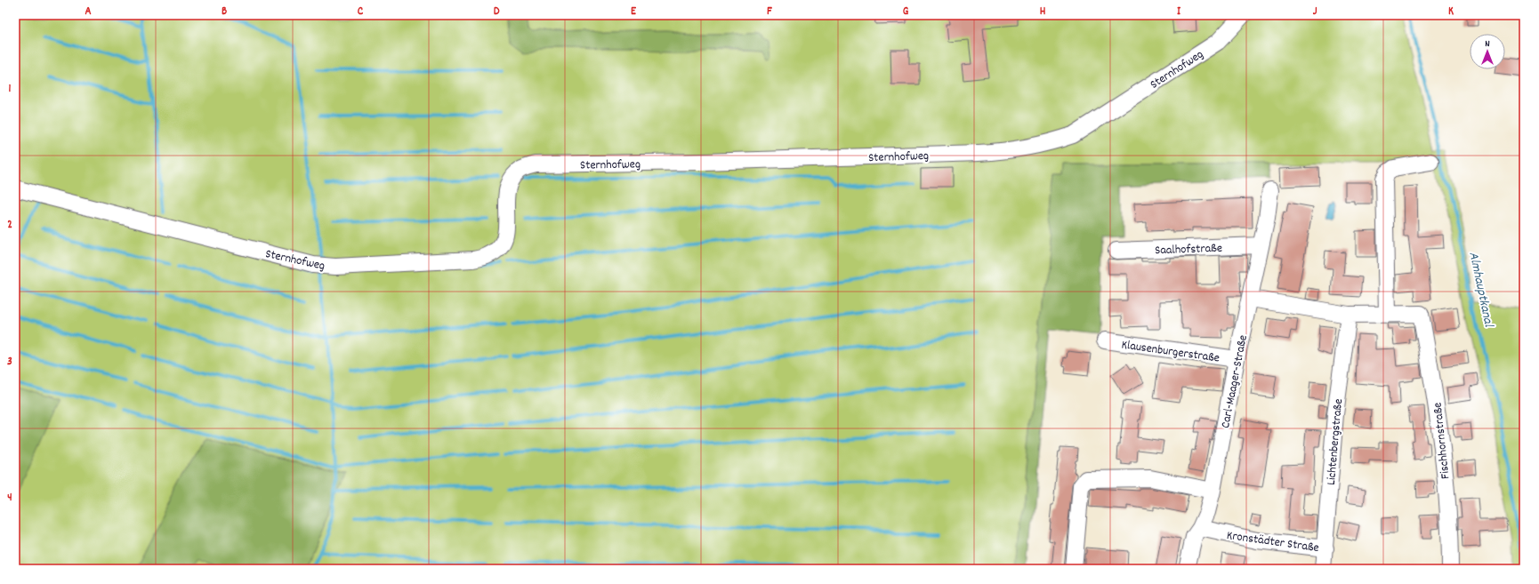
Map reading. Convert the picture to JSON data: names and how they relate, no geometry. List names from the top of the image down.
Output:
{
  "streets": {
    "street": [
      "Sternhofweg",
      "Saalhofstraße",
      "Klausenburgerstraße",
      "Carl-Maager-Straße",
      "Fischhornstraße",
      "Lichtenbergstraße",
      "Kronstädter Straße"
    ]
  },
  "crossings": [
    ["Saalhofstraße", "Carl-Maager-Straße"],
    ["Klausenburgerstraße", "Carl-Maager-Straße"],
    ["Carl-Maager-Straße", "Kronstädter Straße"],
    ["Lichtenbergstraße", "Kronstädter Straße"]
  ],
  "water": ["Almhauptkanal"],
  "north": "top",
  "grid": {
    "columns": [
      "A",
      "B",
      "C",
      "D",
      "E",
      "F",
      "G",
      "H",
      "I",
      "J",
      "K"
    ],
    "rows": [
      "1",
      "2",
      "3",
      "4"
    ]
  }
}
